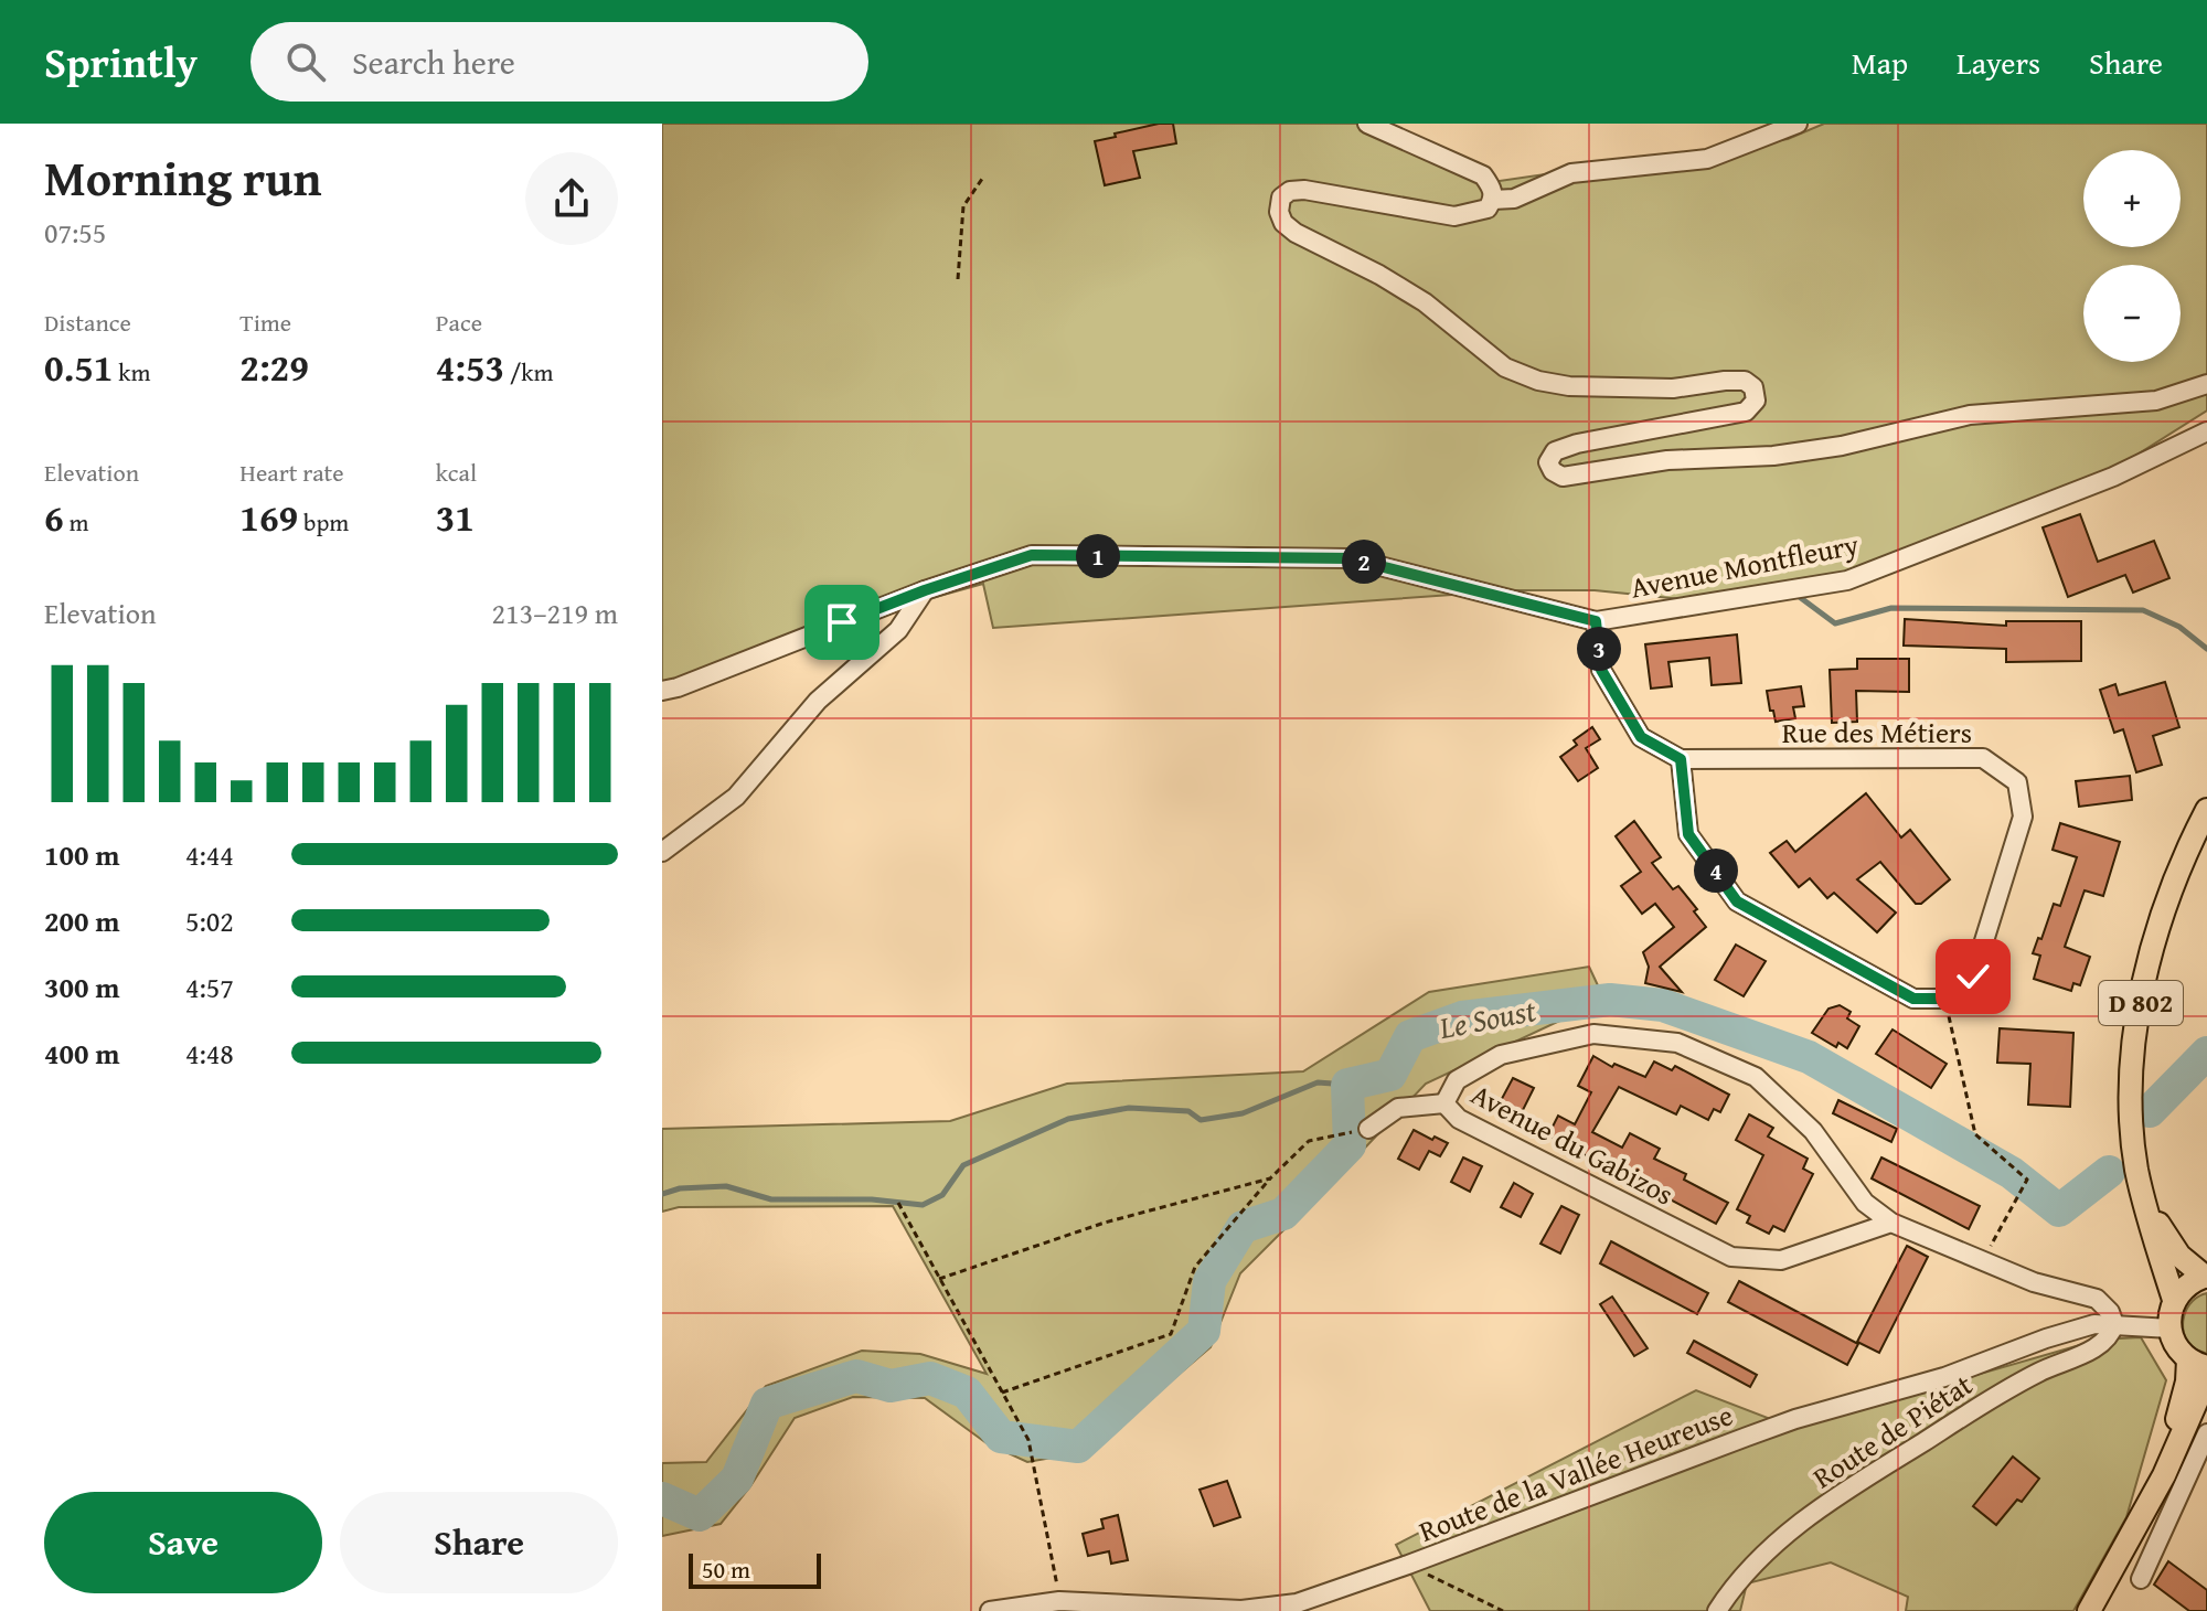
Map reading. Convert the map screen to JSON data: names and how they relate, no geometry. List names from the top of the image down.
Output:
{
  "streets": {
    "main road": ["D 802"],
    "street": [
      "Avenue Montfleury",
      "Rue des Métiers",
      "Avenue du Gabizos",
      "Route de Piétat",
      "Route de la Vallée Heureuse"
    ]
  },
  "crossings": [
    ["Avenue Montfleury", "Rue des Métiers"],
    ["Avenue du Gabizos", "Route de Piétat"],
    ["Avenue du Gabizos", "Route de la Vallée Heureuse"],
    ["Route de Piétat", "Route de la Vallée Heureuse"]
  ],
  "water": ["Le Soust"],
  "scale_bar": "50 m",
  "page": {
    "header": "Sprintly",
    "search": "Search here",
    "nav": ["Map", "Layers", "Share"],
    "heading": ["Morning run", "07:55"],
    "map_buttons": ["+", "−"],
    "stats": [
      ["Distance", "0.51 km"],
      ["Time", "2:29"],
      ["Pace", "4:53 /km"],
      ["Elevation", "6 m"],
      ["Heart rate", "169 bpm"],
      ["kcal", "31"]
    ],
    "pins": [
      "1",
      "2",
      "3",
      "4"
    ],
    "chart": ["Elevation", "213–219 m"],
    "list": [
      {
        "name": "100 m",
        "note": "4:44"
      },
      {
        "name": "200 m",
        "note": "5:02"
      },
      {
        "name": "300 m",
        "note": "4:57"
      },
      {
        "name": "400 m",
        "note": "4:48"
      }
    ],
    "buttons": ["Save", "Share"],
    "scale": "50 m"
  }
}
